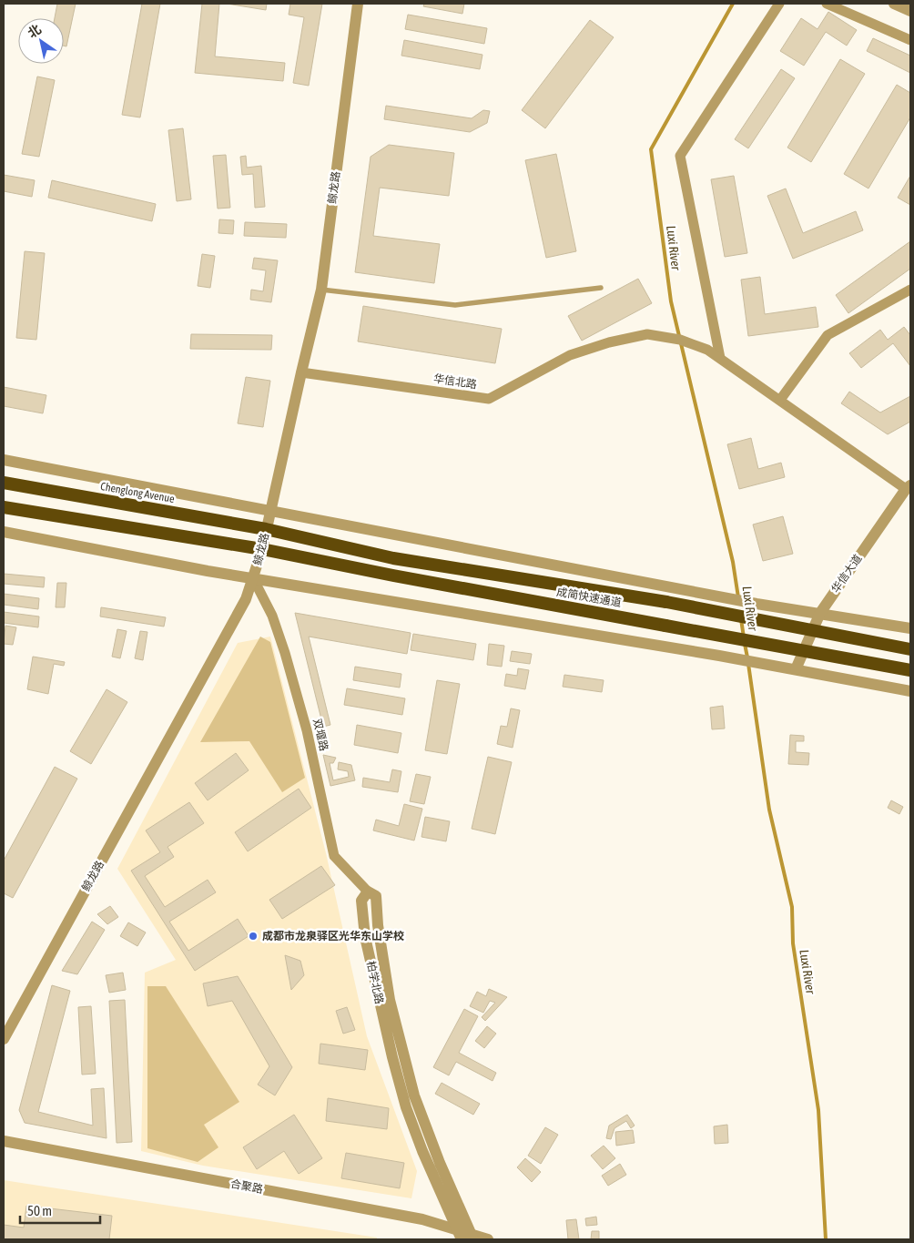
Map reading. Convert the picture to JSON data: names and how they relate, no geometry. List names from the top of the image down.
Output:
{
  "streets": {
    "highway": ["Chenglong Avenue", "成简快速通道"],
    "street": [
      "鲸龙路",
      "华信北路",
      "华信大道",
      "双堰路",
      "柏学北路",
      "合聚路"
    ]
  },
  "crossings": [
    ["鲸龙路", "华信北路"],
    ["鲸龙路", "Chenglong Avenue"],
    ["鲸龙路", "成简快速通道"],
    ["鲸龙路", "双堰路"],
    ["Chenglong Avenue", "成简快速通道"],
    ["双堰路", "柏学北路"],
    ["柏学北路", "合聚路"]
  ],
  "water": ["Luxi River"],
  "places": ["成都市龙泉驿区光华东山学校"],
  "scale_bar": "50 m",
  "north": "top left"
}
